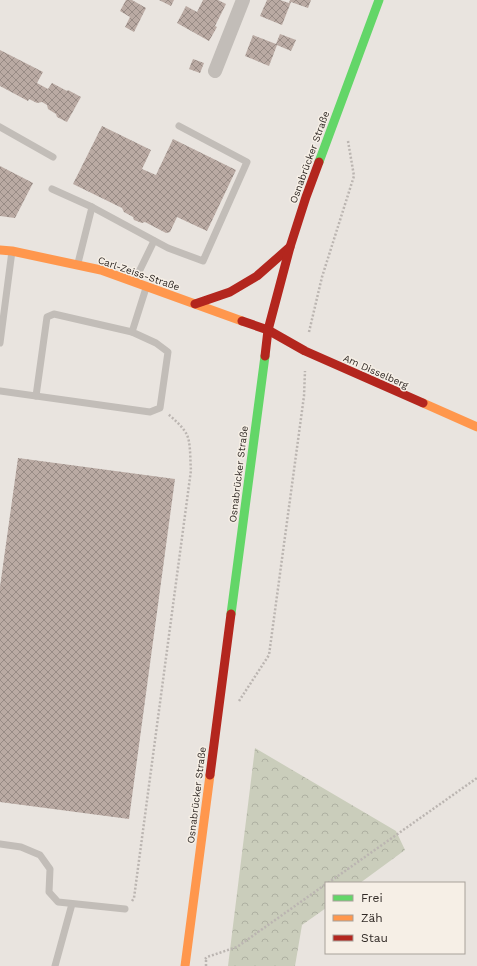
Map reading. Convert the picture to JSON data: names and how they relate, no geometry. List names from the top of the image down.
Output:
{
  "streets": {
    "main road": ["Osnabrücker Straße", "Carl-Zeiss-Straße", "Am Disselberg"]
  },
  "crossings": [
    ["Osnabrücker Straße", "Carl-Zeiss-Straße"],
    ["Osnabrücker Straße", "Am Disselberg"],
    ["Carl-Zeiss-Straße", "Am Disselberg"]
  ],
  "legend": ["Frei", "Zäh", "Stau"]
}
